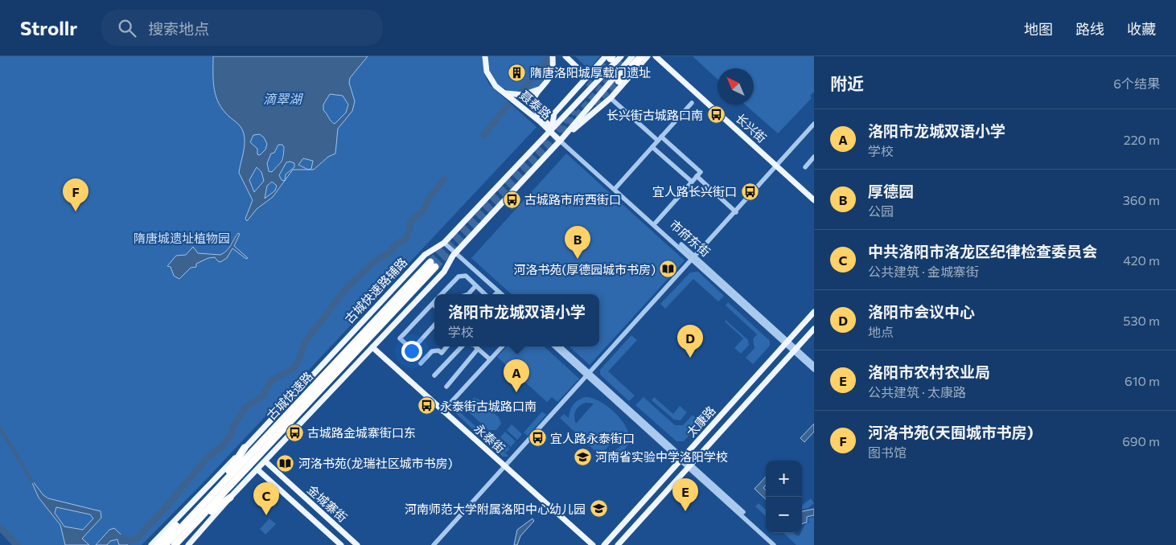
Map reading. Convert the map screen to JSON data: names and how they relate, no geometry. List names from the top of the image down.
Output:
{
  "streets": {
    "highway": ["古城快速路"],
    "main road": [
      "聂泰路",
      "长兴街",
      "市府东街",
      "古城快速路辅路",
      "太康路",
      "永泰街",
      "金城寨街"
    ]
  },
  "crossings": [
    ["聂泰路", "市府东街"],
    ["聂泰路", "古城快速路辅路"],
    ["市府东街", "古城快速路辅路"],
    ["市府东街", "太康路"]
  ],
  "water": ["滴翠湖"],
  "parks": ["隋唐城遗址植物园"],
  "places": {
    "building": ["隋唐洛阳城厚载门遗址"],
    "bus stop": [
      "长兴街古城路口南",
      "宜人路长兴街口",
      "古城路市府西街口",
      "永泰街古城路口南",
      "古城路金城寨街口东",
      "宜人路永泰街口"
    ],
    "library": ["河洛书苑(厚德园城市书房)", "河洛书苑(龙瑞社区城市书房)"],
    "school or university": ["河南省实验中学洛阳学校", "河南师范大学附属洛阳中心幼儿园"]
  },
  "north": "top left",
  "page": {
    "header": "Strollr",
    "search": "搜索地点",
    "nav": ["地图", "路线", "收藏"],
    "heading": ["附近", "6个结果"],
    "list": [
      {
        "mark": "A",
        "name": "洛阳市龙城双语小学",
        "note": "学校",
        "value": "220 m"
      },
      {
        "mark": "B",
        "name": "厚德园",
        "note": "公园",
        "value": "360 m"
      },
      {
        "mark": "C",
        "name": "中共洛阳市洛龙区纪律检查委员会",
        "note": "公共建筑 · 金城寨街",
        "value": "420 m"
      },
      {
        "mark": "D",
        "name": "洛阳市会议中心",
        "note": "地点",
        "value": "530 m"
      },
      {
        "mark": "E",
        "name": "洛阳市农村农业局",
        "note": "公共建筑 · 太康路",
        "value": "610 m"
      },
      {
        "mark": "F",
        "name": "河洛书苑(天囿城市书房)",
        "note": "图书馆",
        "value": "690 m"
      }
    ],
    "pins": [
      "F",
      "B",
      "D",
      "A",
      "E",
      "C"
    ],
    "popup": ["洛阳市龙城双语小学", "学校"],
    "map_buttons": ["+", "−"]
  }
}
